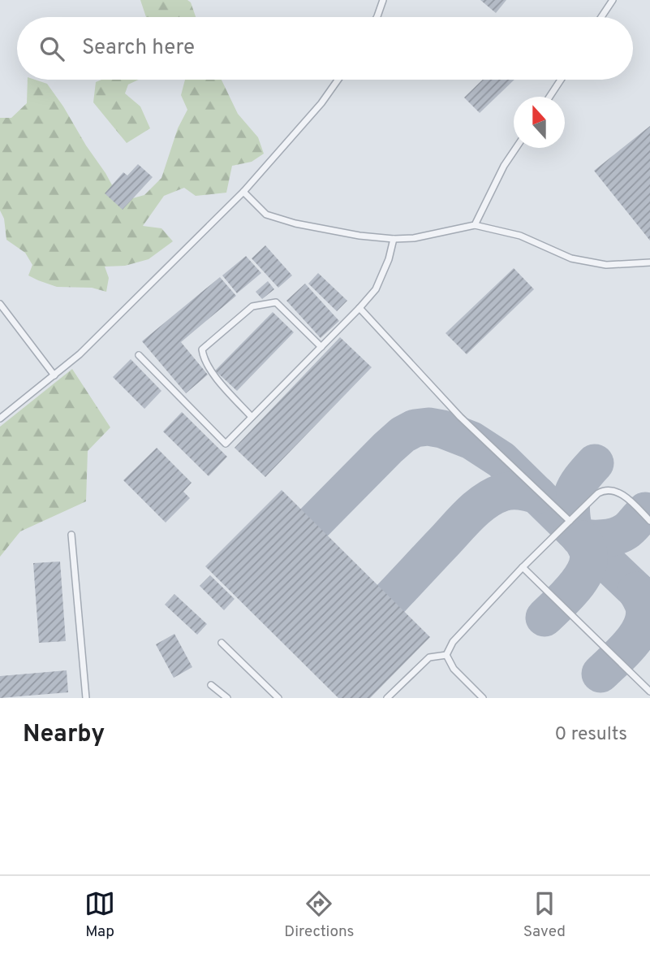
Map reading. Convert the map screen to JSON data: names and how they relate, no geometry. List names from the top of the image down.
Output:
{
  "north": "top",
  "page": {
    "search": "Search here",
    "heading": ["Nearby", "0 results"],
    "nav": ["Map", "Directions", "Saved"]
  }
}
